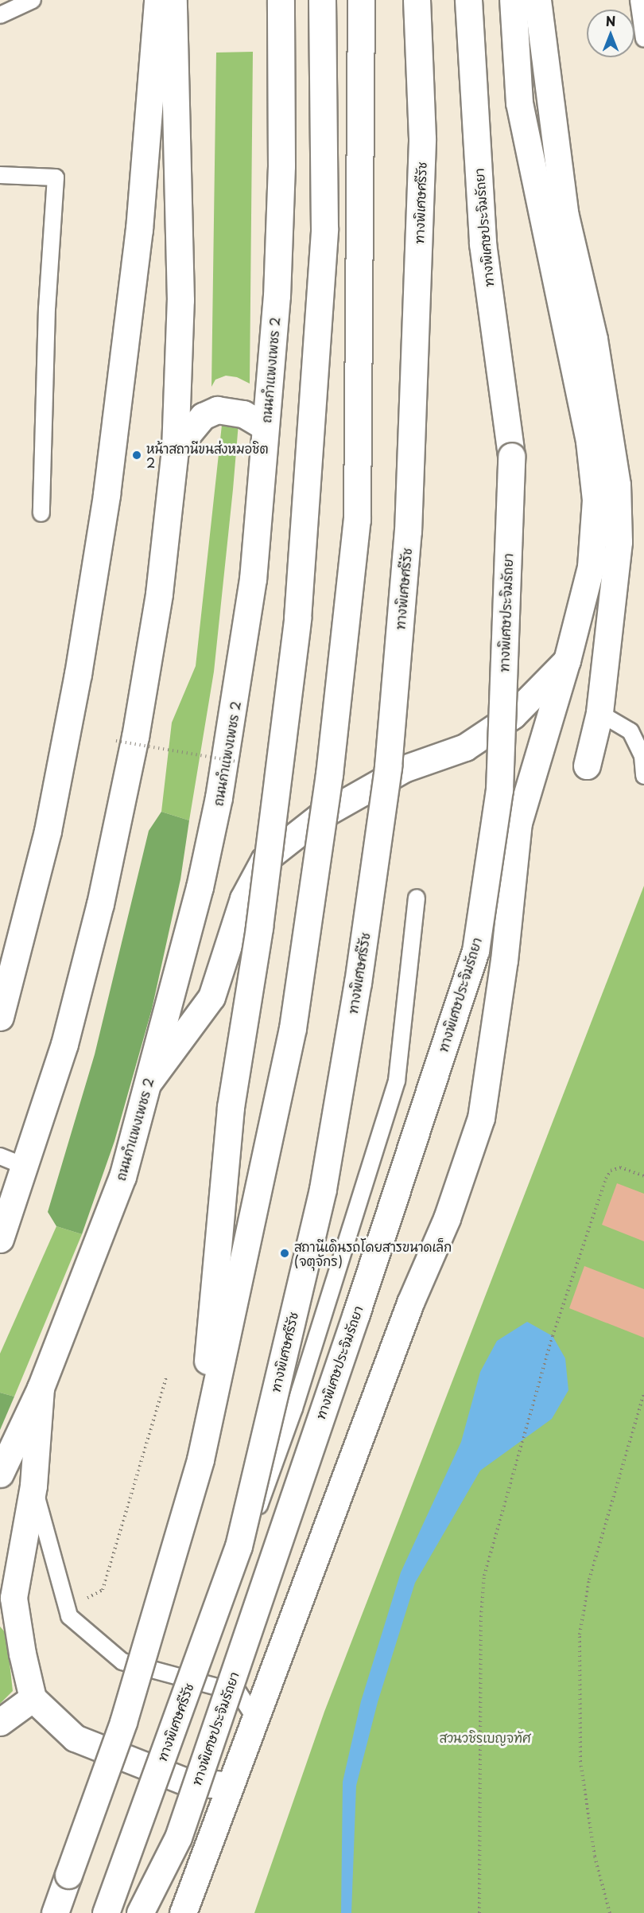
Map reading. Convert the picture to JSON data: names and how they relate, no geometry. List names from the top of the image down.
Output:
{
  "streets": {
    "main road": ["ทางพิเศษศรีรัช", "ทางพิเศษประจิมรัถยา", "ถนนกำแพงเพชร 2"]
  },
  "parks": ["สวนวชิรเบญจทัศ"],
  "places": ["หน้าสถานีขนส่งหมอชิต 2", "สถานีเดินรถโดยสารขนาดเล็ก (จตุจักร)"],
  "north": "top"
}
